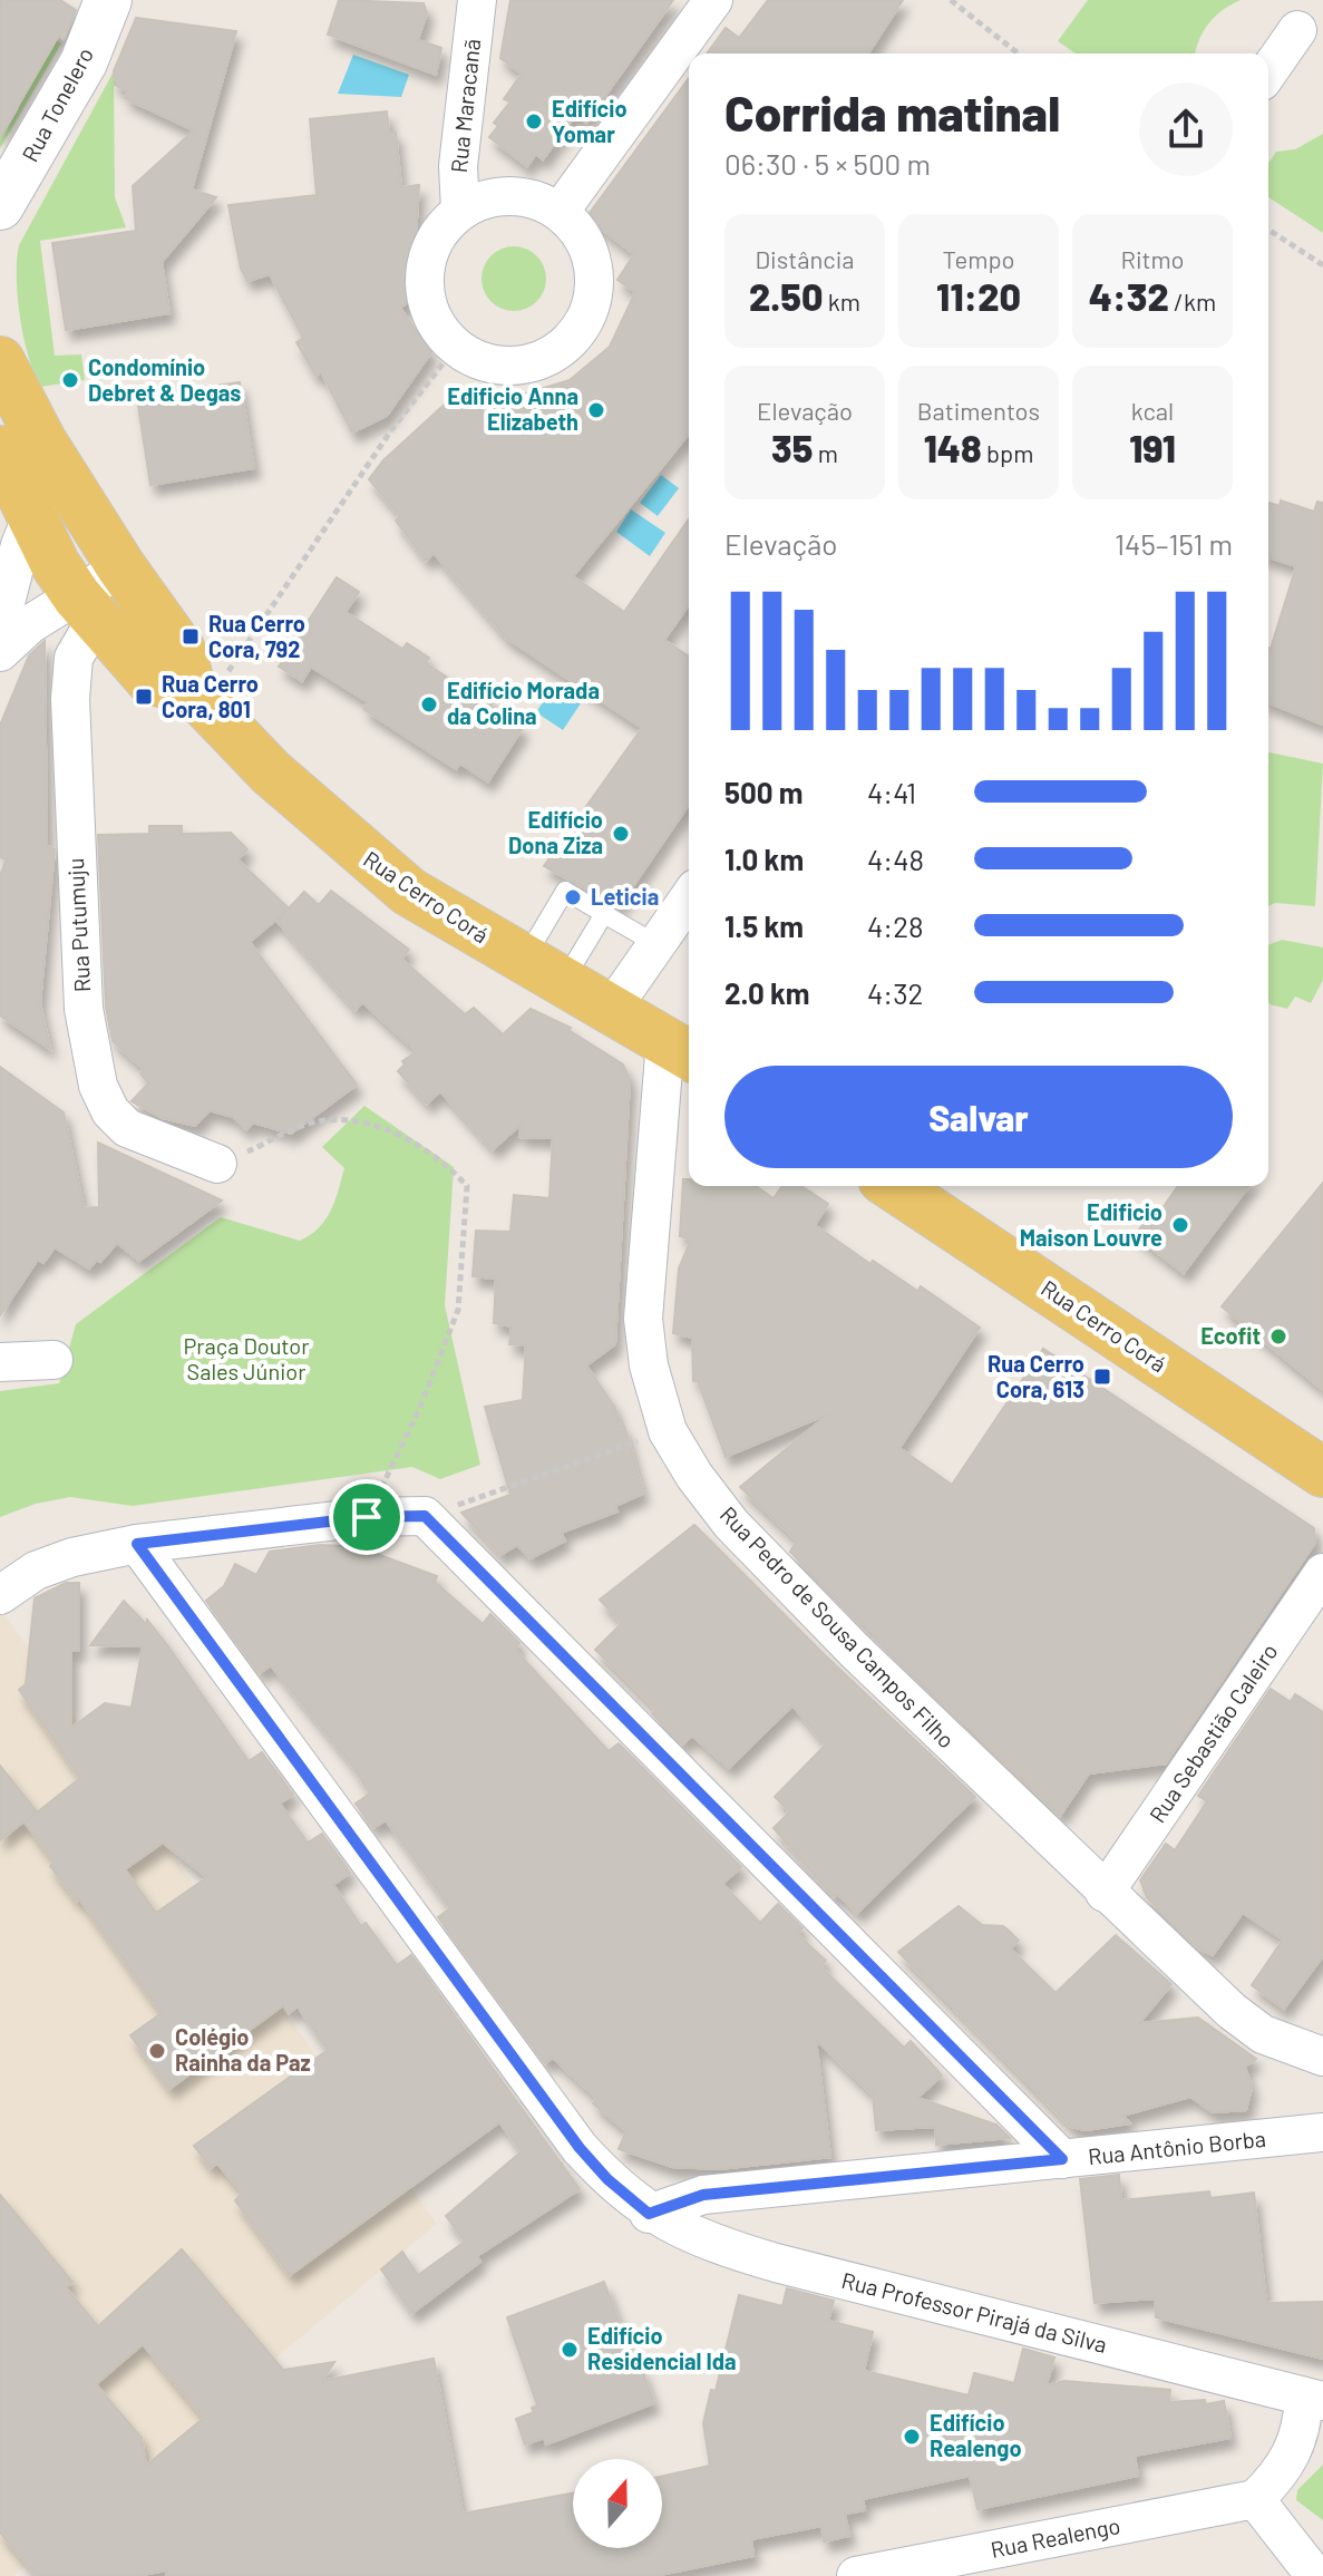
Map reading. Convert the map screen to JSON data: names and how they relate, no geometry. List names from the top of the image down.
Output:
{
  "streets": {
    "main road": ["Rua Cerro Corá"],
    "street": [
      "Rua Tonelero",
      "Rua Maracanã",
      "Rua Putumuju",
      "Rua Pedro de Sousa Campos Filho",
      "Rua Sebastião Caleiro",
      "Rua Antônio Borba",
      "Rua Professor Pirajá da Silva",
      "Rua Realengo"
    ]
  },
  "crossings": [
    ["Rua Cerro Corá", "Rua Putumuju"],
    ["Rua Cerro Corá", "Rua Pedro de Sousa Campos Filho"],
    ["Rua Pedro de Sousa Campos Filho", "Rua Sebastião Caleiro"],
    ["Rua Antônio Borba", "Rua Professor Pirajá da Silva"]
  ],
  "parks": ["Praça Doutor Sales Júnior"],
  "places": {
    "other": [
      "Edifício Yomar",
      "Condomínio Debret & Degas",
      "Edificio Anna Elizabeth",
      "Edifício Morada da Colina",
      "Edifício Dona Ziza",
      "Leticia",
      "Edificio Maison Louvre",
      "Ecofit",
      "Colégio Rainha da Paz",
      "Edifício Residencial Ida",
      "Edifício Realengo"
    ],
    "transit": ["Rua Cerro Cora, 792", "Rua Cerro Cora, 801", "Rua Cerro Cora, 613"]
  },
  "north": "top",
  "page": {
    "heading": ["Corrida matinal", "06:30 · 5 × 500 m"],
    "stats": [
      ["Distância", "2.50 km"],
      ["Tempo", "11:20"],
      ["Ritmo", "4:32 /km"],
      ["Elevação", "35 m"],
      ["Batimentos", "148 bpm"],
      ["kcal", "191"]
    ],
    "chart": ["Elevação", "145–151 m"],
    "list": [
      {
        "name": "500 m",
        "note": "4:41"
      },
      {
        "name": "1.0 km",
        "note": "4:48"
      },
      {
        "name": "1.5 km",
        "note": "4:28"
      },
      {
        "name": "2.0 km",
        "note": "4:32"
      }
    ],
    "buttons": "Salvar"
  }
}
